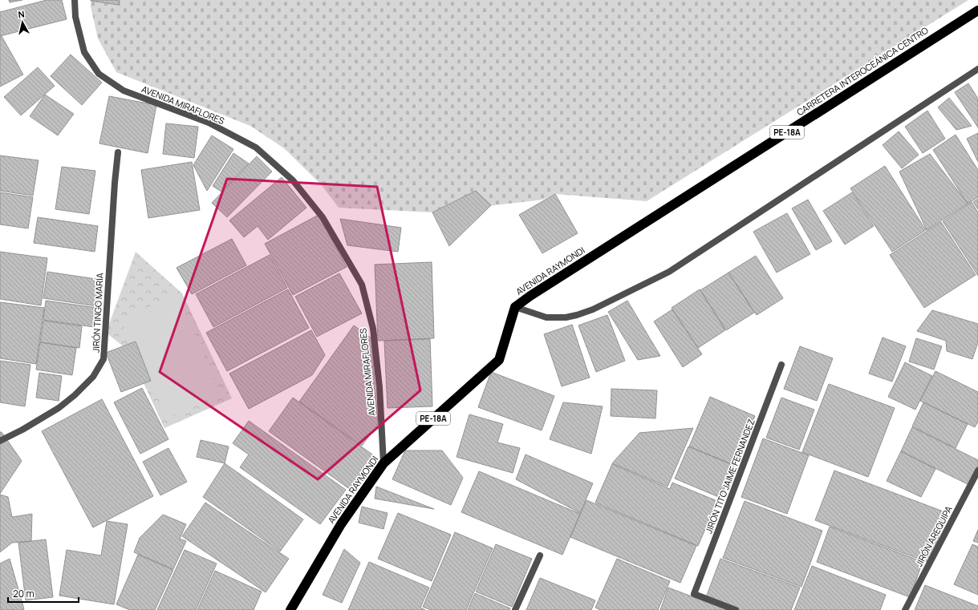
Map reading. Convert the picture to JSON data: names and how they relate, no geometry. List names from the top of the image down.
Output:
{
  "streets": {
    "highway": ["CARRETERA INTEROCEÁNICA CENTRO", "PE-18A", "AVENIDA RAYMONDI"],
    "street": [
      "AVENIDA MIRAFLORES",
      "JIRÓN TINGO MARÍA",
      "JIRÓN TITO JAIME FERNANDEZ",
      "JIRÓN AREQUIPA"
    ]
  },
  "crossings": [
    ["CARRETERA INTEROCEÁNICA CENTRO", "AVENIDA RAYMONDI"],
    ["AVENIDA MIRAFLORES", "AVENIDA RAYMONDI"]
  ],
  "scale_bar": "20 m",
  "north": "top"
}
